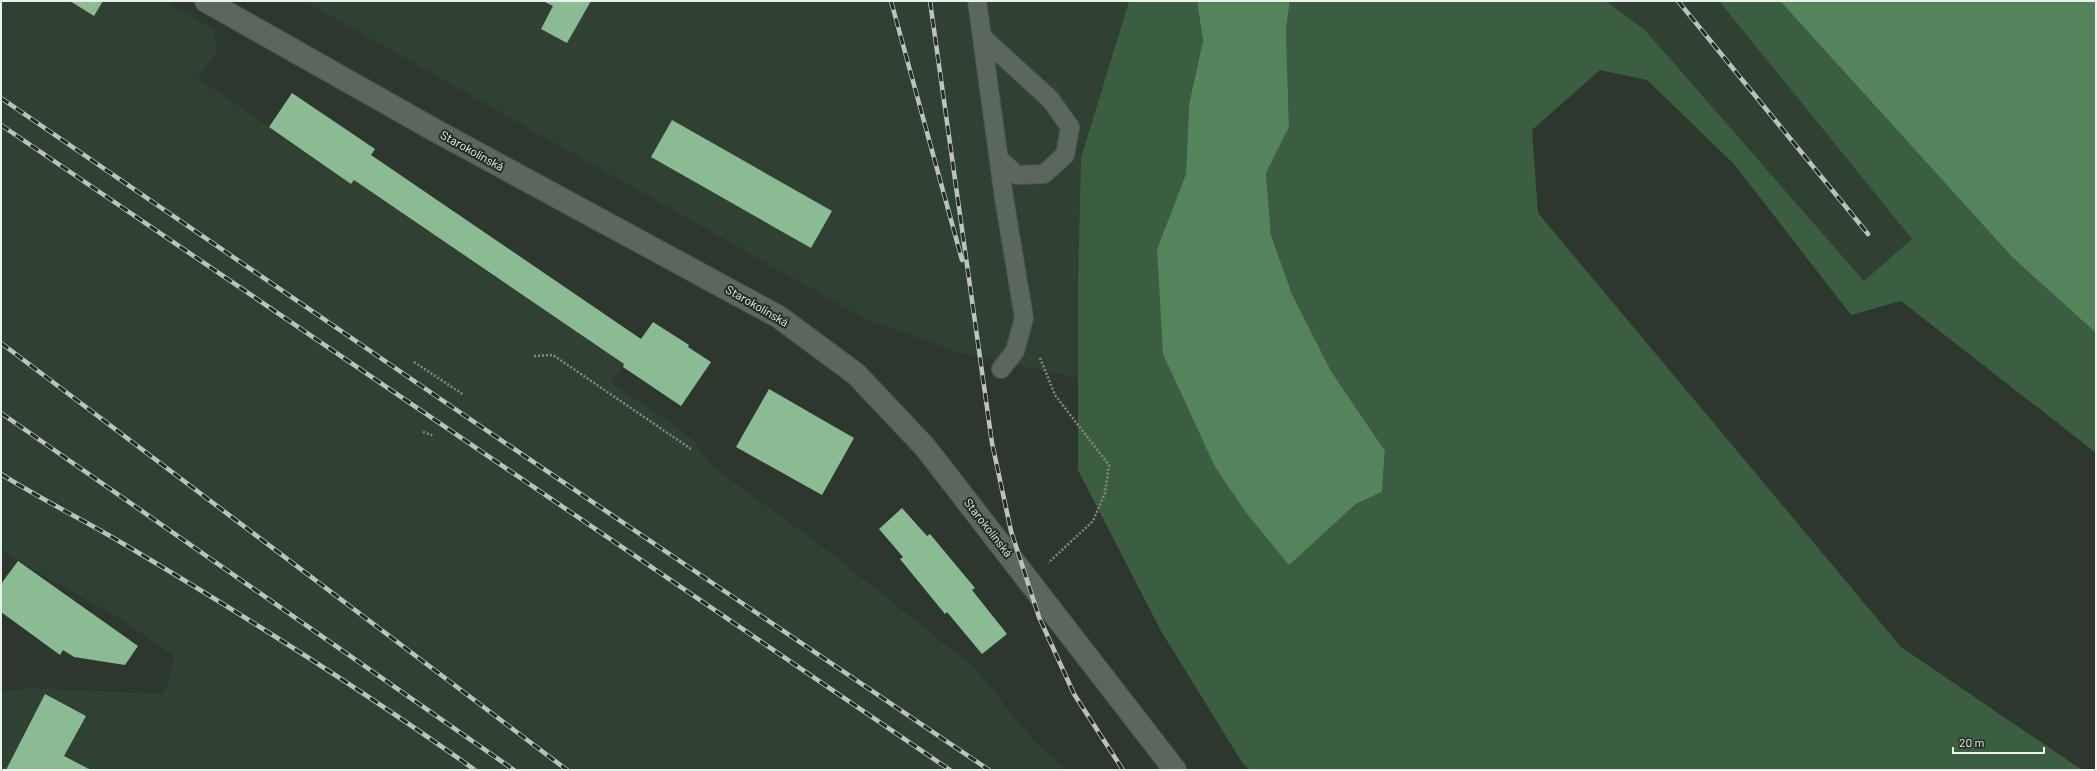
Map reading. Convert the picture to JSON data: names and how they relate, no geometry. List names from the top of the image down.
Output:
{
  "streets": {
    "street": ["Starokolínská"]
  },
  "scale_bar": "20 m"
}
